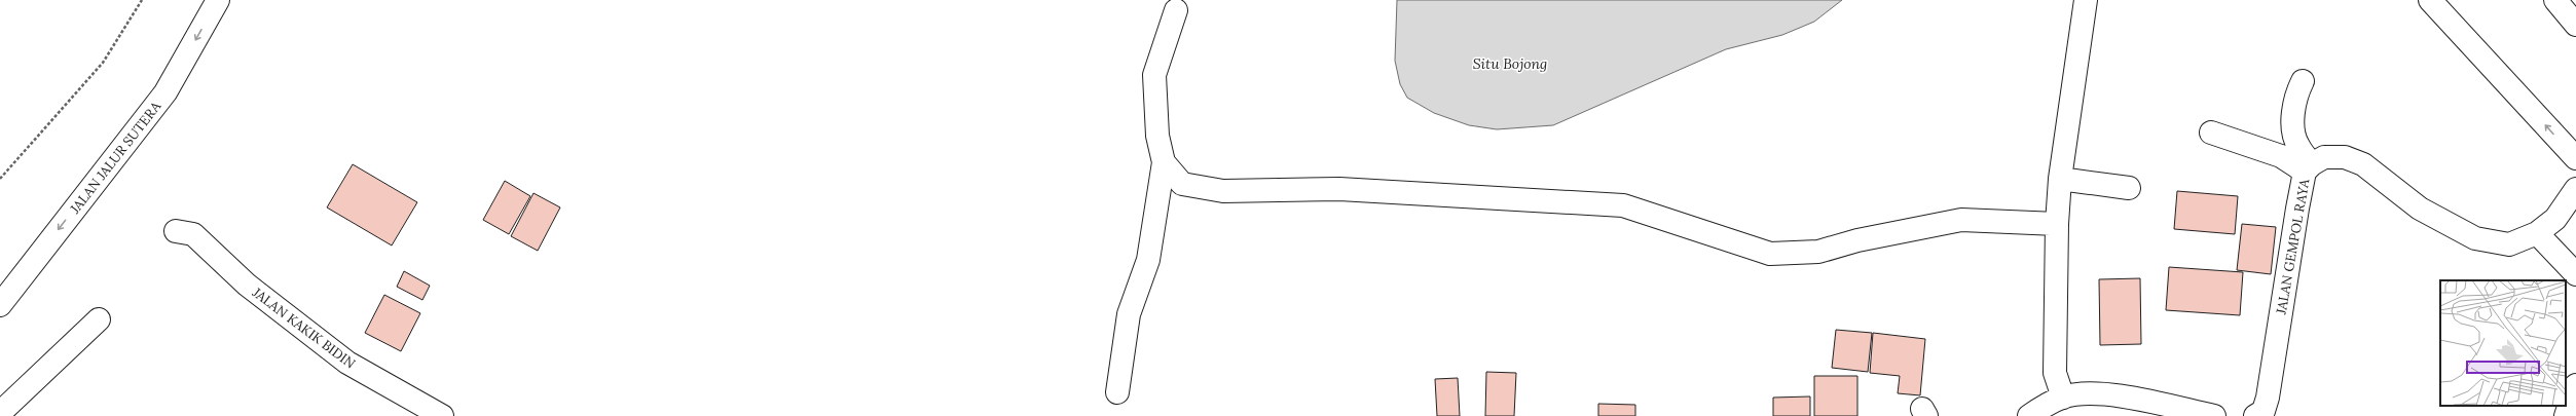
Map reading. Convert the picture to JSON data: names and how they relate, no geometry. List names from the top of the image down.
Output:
{
  "streets": {
    "main road": ["JALAN JALUR SUTERA", "JALAN GEMPOL RAYA", "JALAN KAKIK BIDIN"]
  },
  "one_way": ["JALAN JALUR SUTERA"],
  "water": ["Situ Bojong"]
}
